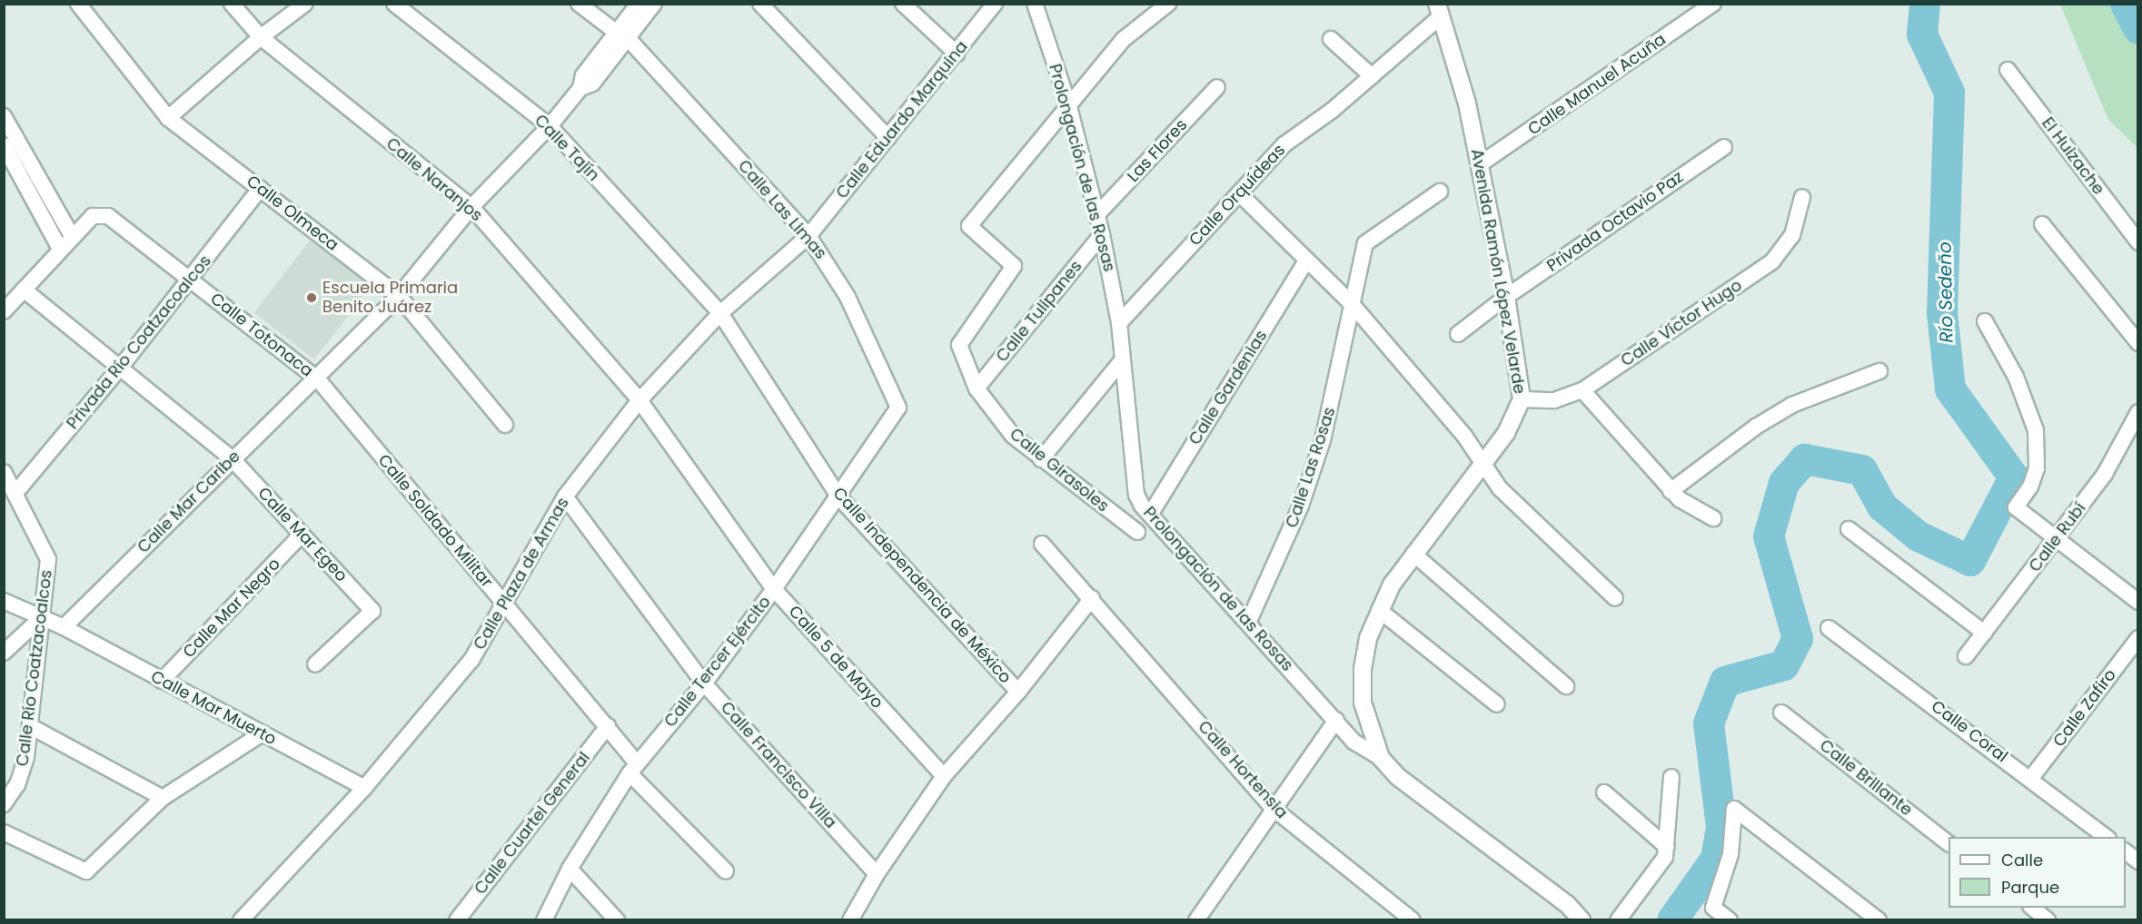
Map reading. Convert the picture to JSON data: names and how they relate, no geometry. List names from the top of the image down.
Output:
{
  "streets": {
    "main road": ["Avenida Ramón López Velarde"],
    "street": [
      "Calle Manuel Acuña",
      "Calle Eduardo Marquina",
      "Calle Tajín",
      "Las Flores",
      "El Huizache",
      "Prolongación de las Rosas",
      "Calle Naranjos",
      "Calle Orquídeas",
      "Calle Las Limas",
      "Calle Olmeca",
      "Privada Octavio Paz",
      "Calle Tulipanes",
      "Calle Víctor Hugo",
      "Calle Totonaca",
      "Privada Río Coatzacoalcos",
      "Calle Gardenias",
      "Calle Las Rosas",
      "Calle Girasoles",
      "Calle Mar Caribe",
      "Calle Soldado Militar",
      "Calle Mar Egeo",
      "Calle Rubí",
      "Calle Plaza de Armas",
      "Calle Independencia de México",
      "Calle Mar Negro",
      "Calle 5 de Mayo",
      "Calle Tercer Ejército",
      "Calle Río Coatzacoalcos",
      "Calle Mar Muerto",
      "Calle Zafiro",
      "Calle Coral",
      "Calle Francisco Villa",
      "Calle Hortensia",
      "Calle Brillante",
      "Calle Cuartel General"
    ]
  },
  "crossings": [
    ["Calle Manuel Acuña", "Avenida Ramón López Velarde"],
    ["Calle Eduardo Marquina", "Calle Las Limas"],
    ["Calle Eduardo Marquina", "Calle Plaza de Armas"],
    ["Calle Tajín", "Calle Mar Caribe"],
    ["Calle Tajín", "Calle Plaza de Armas"],
    ["Calle Tajín", "Calle Independencia de México"],
    ["Las Flores", "Prolongación de las Rosas"],
    ["Prolongación de las Rosas", "Calle Orquídeas"],
    ["Prolongación de las Rosas", "Avenida Ramón López Velarde"],
    ["Prolongación de las Rosas", "Calle Tulipanes"],
    ["Prolongación de las Rosas", "Calle Gardenias"],
    ["Prolongación de las Rosas", "Calle Las Rosas"],
    ["Prolongación de las Rosas", "Calle Girasoles"],
    ["Calle Naranjos", "Calle Mar Caribe"],
    ["Calle Naranjos", "Calle Plaza de Armas"],
    ["Calle Naranjos", "Calle 5 de Mayo"],
    ["Calle Orquídeas", "Avenida Ramón López Velarde"],
    ["Calle Las Limas", "Calle Mar Caribe"],
    ["Calle Las Limas", "Calle Plaza de Armas"],
    ["Calle Las Limas", "Calle Tercer Ejército"],
    ["Calle Olmeca", "Privada Río Coatzacoalcos"],
    ["Calle Olmeca", "Calle Mar Caribe"],
    ["Privada Octavio Paz", "Avenida Ramón López Velarde"],
    ["Avenida Ramón López Velarde", "Calle Víctor Hugo"],
    ["Calle Tulipanes", "Calle Girasoles"],
    ["Calle Totonaca", "Privada Río Coatzacoalcos"],
    ["Calle Totonaca", "Calle Mar Caribe"],
    ["Calle Totonaca", "Calle Soldado Militar"],
    ["Privada Río Coatzacoalcos", "Calle Mar Egeo"],
    ["Privada Río Coatzacoalcos", "Calle Río Coatzacoalcos"],
    ["Calle Mar Caribe", "Calle Soldado Militar"],
    ["Calle Mar Caribe", "Calle Mar Egeo"],
    ["Calle Mar Caribe", "Calle Mar Muerto"],
    ["Calle Soldado Militar", "Calle Plaza de Armas"],
    ["Calle Soldado Militar", "Calle Tercer Ejército"],
    ["Calle Soldado Militar", "Calle Cuartel General"],
    ["Calle Mar Egeo", "Calle Mar Negro"],
    ["Calle Plaza de Armas", "Calle Independencia de México"],
    ["Calle Plaza de Armas", "Calle 5 de Mayo"],
    ["Calle Plaza de Armas", "Calle Mar Muerto"],
    ["Calle Plaza de Armas", "Calle Francisco Villa"],
    ["Calle Independencia de México", "Calle Tercer Ejército"],
    ["Calle Mar Negro", "Calle Mar Muerto"],
    ["Calle 5 de Mayo", "Calle Tercer Ejército"],
    ["Calle Tercer Ejército", "Calle Francisco Villa"],
    ["Calle Río Coatzacoalcos", "Calle Mar Muerto"],
    ["Calle Zafiro", "Calle Coral"]
  ],
  "water": ["Río Sedeño"],
  "places": ["Escuela Primaria Benito Juárez"],
  "legend": ["Calle", "Parque"]
}
